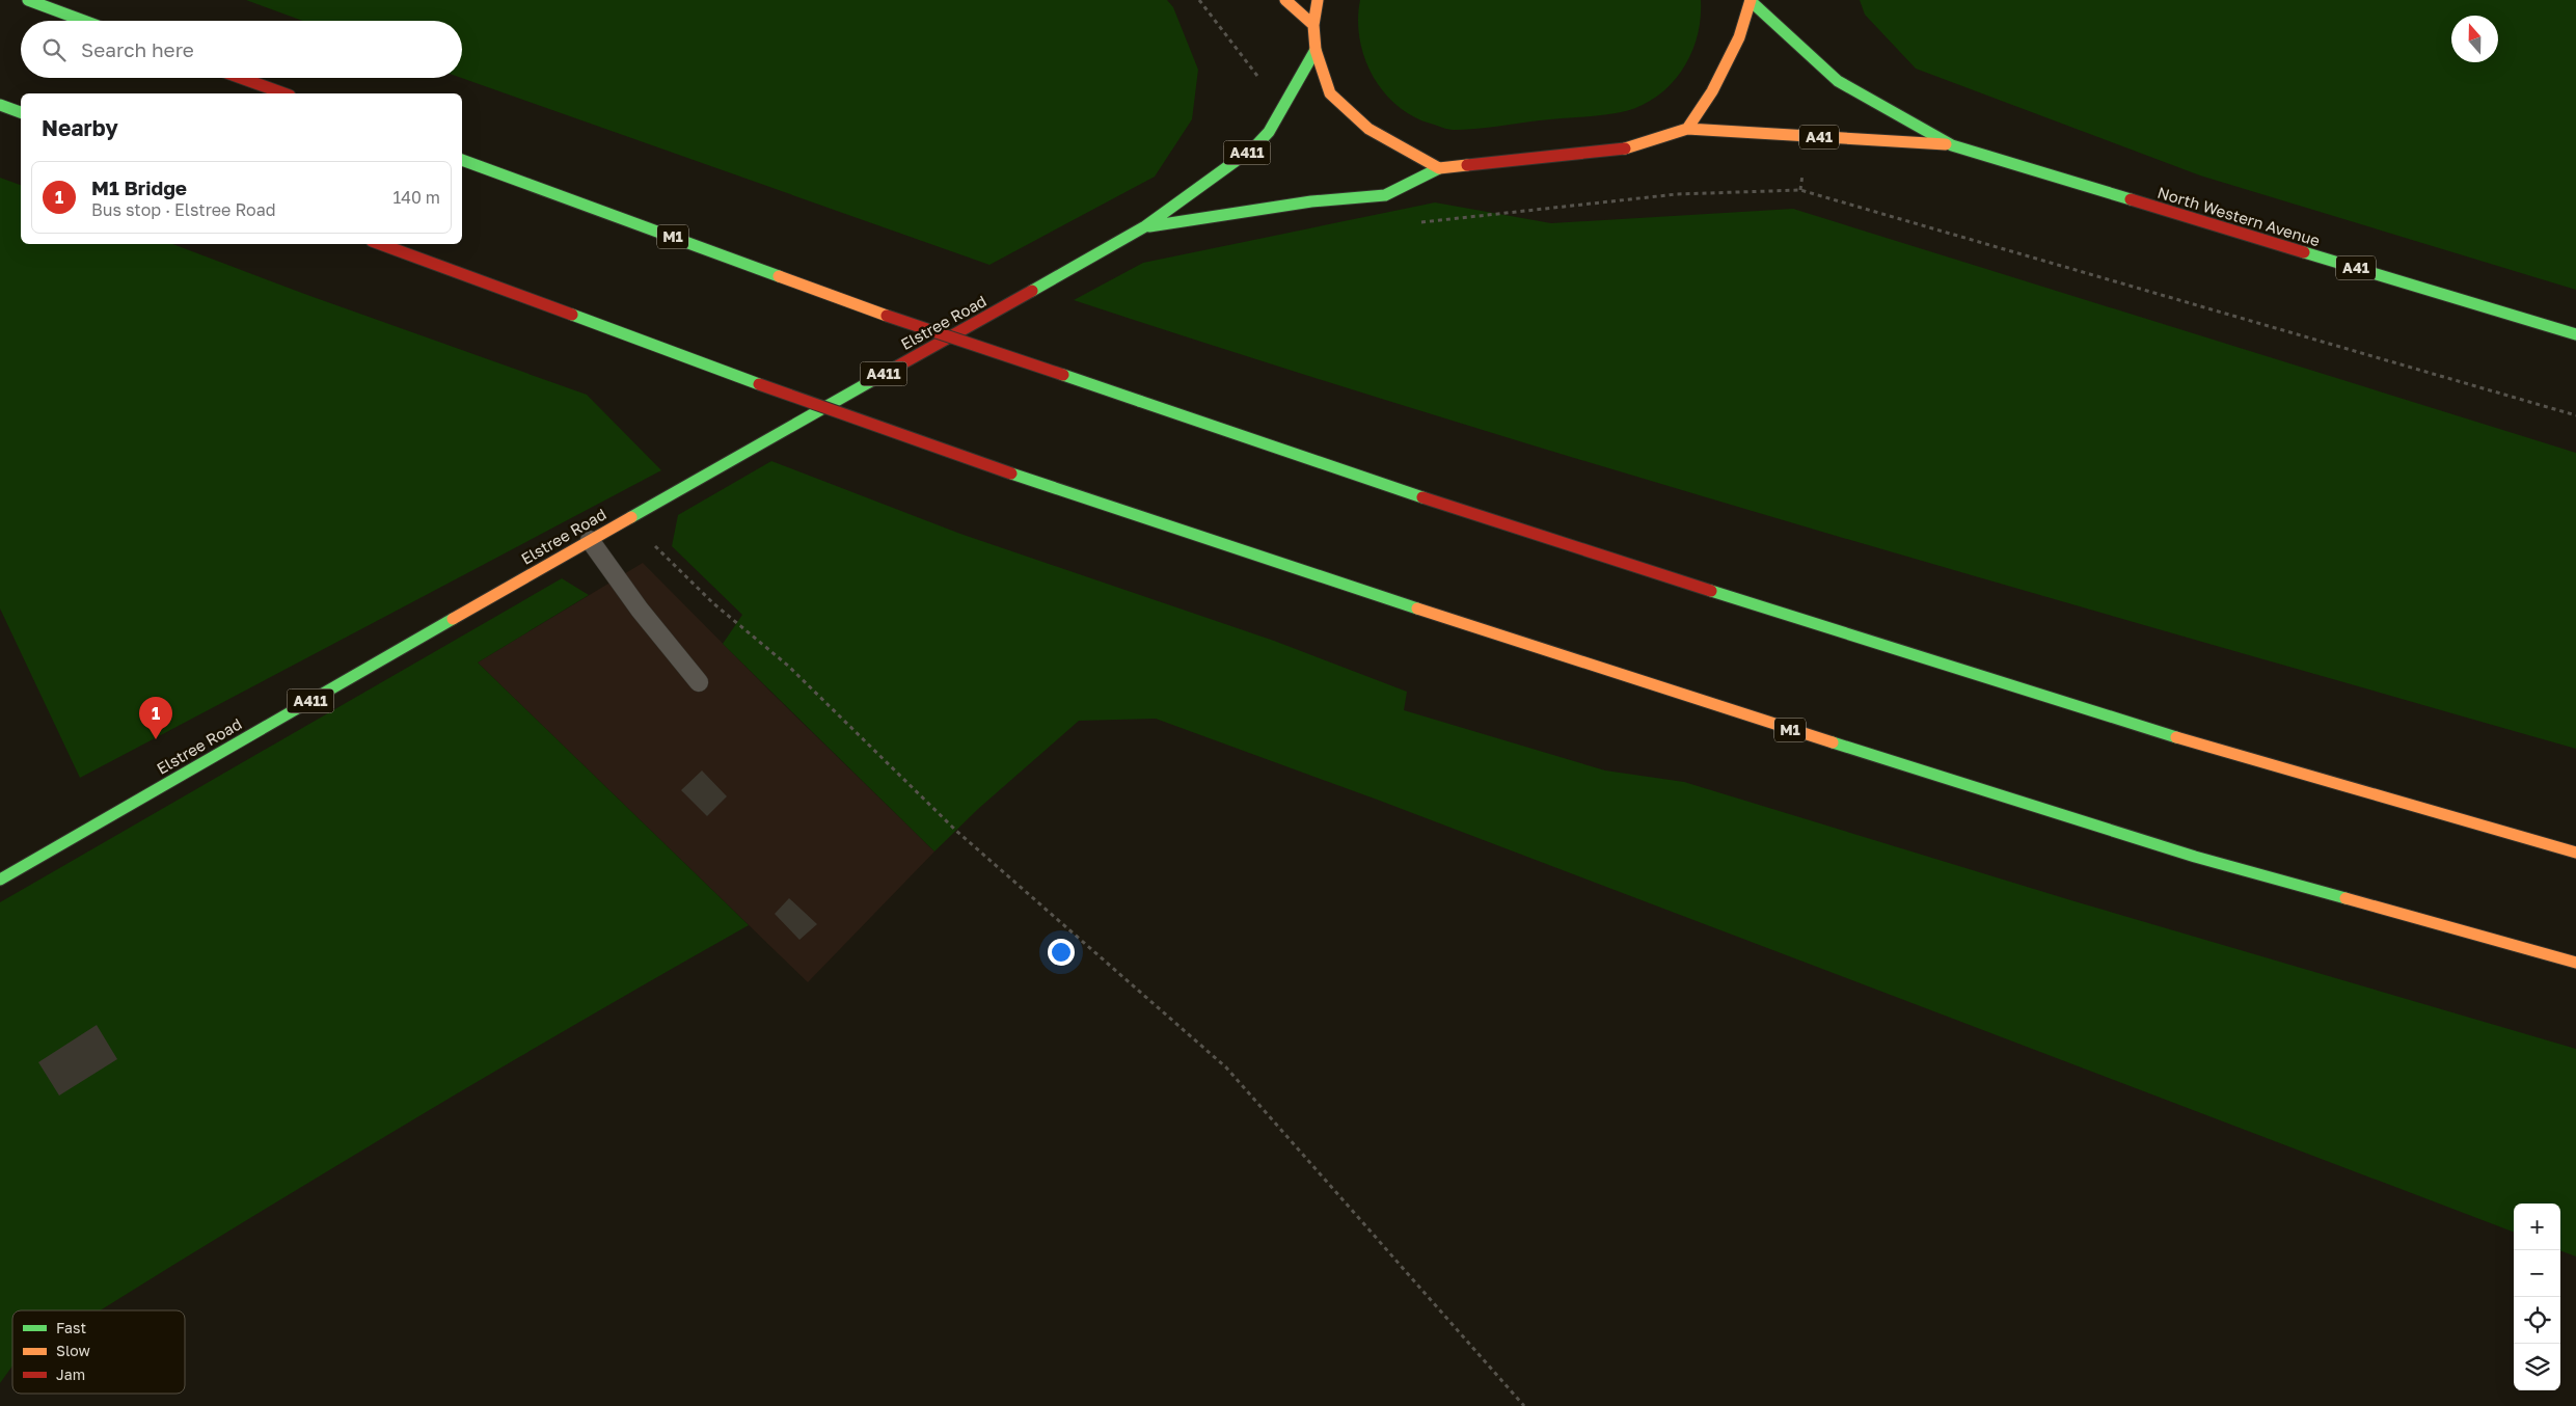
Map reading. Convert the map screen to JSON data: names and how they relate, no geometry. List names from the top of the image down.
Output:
{
  "streets": {
    "main road": [
      "A41",
      "A411",
      "North Western Avenue",
      "M1",
      "Elstree Road"
    ]
  },
  "legend": ["Fast", "Slow", "Jam"],
  "north": "top",
  "page": {
    "search": "Search here",
    "heading": "Nearby",
    "list": [
      {
        "mark": "1",
        "name": "M1 Bridge",
        "note": "Bus stop · Elstree Road",
        "value": "140 m"
      }
    ],
    "pins": "1",
    "map_buttons": ["+", "−"]
  }
}
